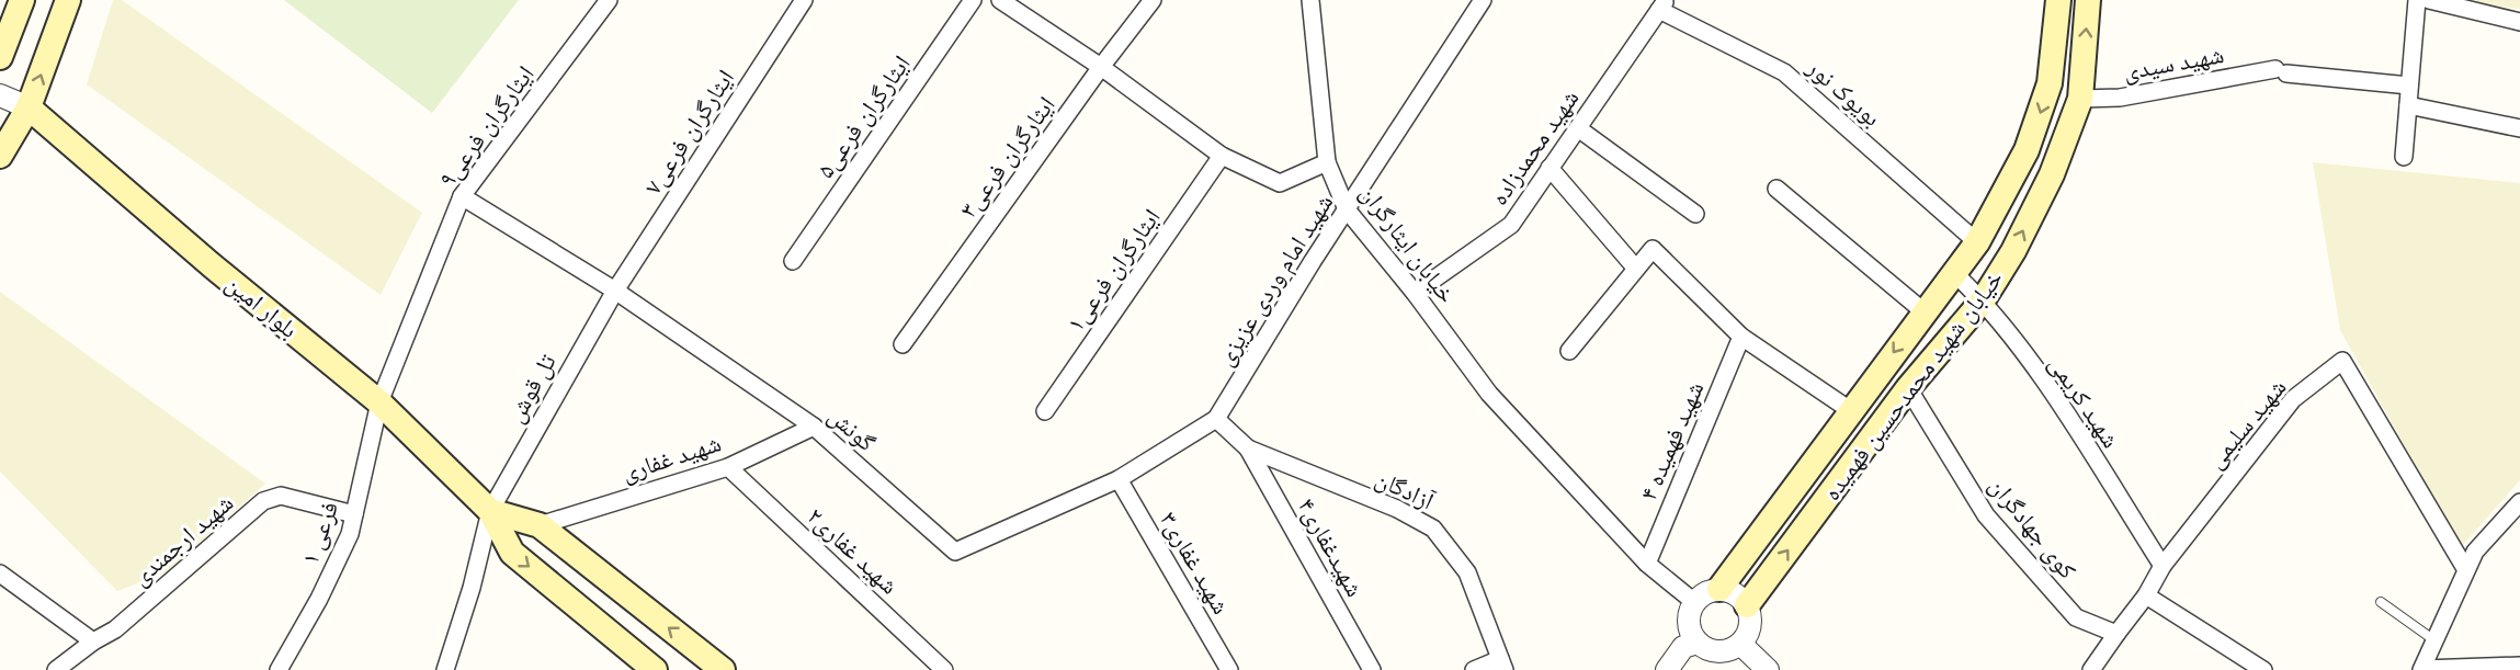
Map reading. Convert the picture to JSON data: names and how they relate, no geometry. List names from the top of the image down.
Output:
{
  "streets": {
    "main road": ["بلوار امین", "خیابان شهید محمدحسین فهمیده"],
    "street": [
      "شهید سیدی",
      "بویوک نور",
      "ایثارگران فرعی۵",
      "ایثارگران فرعی۹",
      "ایثارگران فرعی۷",
      "شهید محمدزاده",
      "ایثارگران فرعی۳",
      "خیابان ایثارگران",
      "ایثارگران فرعی۱",
      "شهید امام وردی عزیزی",
      "تل قوش",
      "شهید کریمی",
      "شهید سلیمی",
      "گونش",
      "شهید فهمیده ۴",
      "شهید غفاری",
      "آزادگان",
      "کوی جهادگران",
      "فرعی ۱",
      "شهید ارجمندی",
      "شهیدغفاری۴",
      "شهید غفاری۲",
      "شهید غفاری۳"
    ]
  },
  "crossings": [
    ["شهید سیدی", "خیابان شهید محمدحسین فهمیده"],
    ["بویوک نور", "شهید محمدزاده"],
    ["بویوک نور", "خیابان شهید محمدحسین فهمیده"],
    ["ایثارگران فرعی۹", "بلوار امین"],
    ["ایثارگران فرعی۹", "گونش"],
    ["ایثارگران فرعی۹", "فرعی ۱"],
    ["ایثارگران فرعی۷", "تل قوش"],
    ["ایثارگران فرعی۷", "گونش"],
    ["شهید محمدزاده", "خیابان ایثارگران"],
    ["خیابان ایثارگران", "شهید امام وردی عزیزی"],
    ["خیابان ایثارگران", "خیابان شهید محمدحسین فهمیده"],
    ["خیابان ایثارگران", "شهید فهمیده ۴"],
    ["شهید امام وردی عزیزی", "گونش"],
    ["شهید امام وردی عزیزی", "آزادگان"],
    ["بلوار امین", "تل قوش"],
    ["بلوار امین", "شهید غفاری"],
    ["بلوار امین", "فرعی ۱"],
    ["خیابان شهید محمدحسین فهمیده", "شهید کریمی"],
    ["خیابان شهید محمدحسین فهمیده", "کوی جهادگران"],
    ["تل قوش", "گونش"],
    ["شهید کریمی", "شهید سلیمی"],
    ["گونش", "شهید غفاری"],
    ["گونش", "آزادگان"],
    ["گونش", "شهید غفاری۳"],
    ["شهید غفاری", "شهید غفاری۲"],
    ["آزادگان", "شهیدغفاری۴"],
    ["فرعی ۱", "شهید ارجمندی"]
  ]
}
